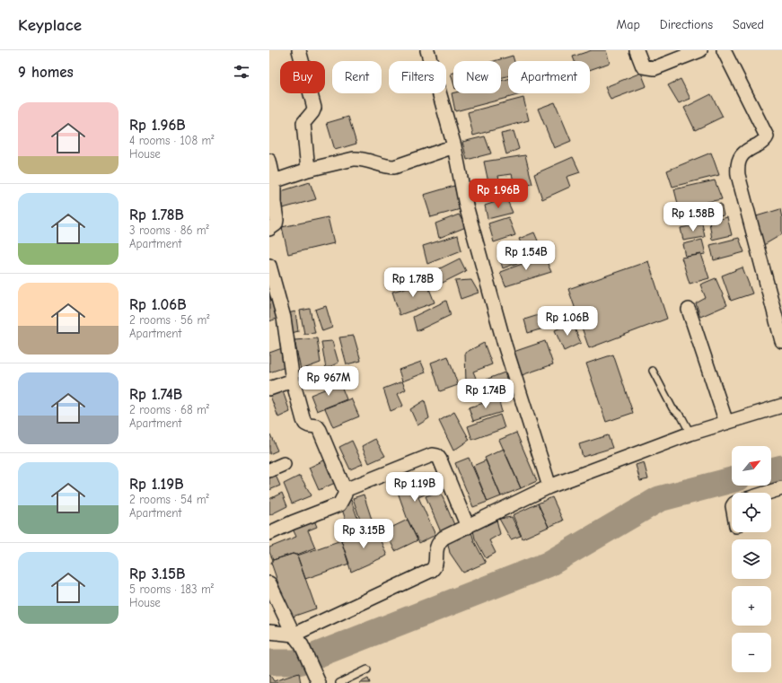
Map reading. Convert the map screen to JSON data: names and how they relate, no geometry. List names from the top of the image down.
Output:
{
  "north": "top right",
  "page": {
    "header": "Keyplace",
    "nav": ["Map", "Directions", "Saved"],
    "heading": "9 homes",
    "chip": [
      "Buy",
      "Rent",
      "Filters",
      "New",
      "Apartment"
    ],
    "list": [
      {
        "name": "Rp 1.96B",
        "note": "4 rooms · 108 m² · House"
      },
      {
        "name": "Rp 1.78B",
        "note": "3 rooms · 86 m² · Apartment"
      },
      {
        "name": "Rp 1.06B",
        "note": "2 rooms · 56 m² · Apartment"
      },
      {
        "name": "Rp 1.74B",
        "note": "2 rooms · 68 m² · Apartment"
      },
      {
        "name": "Rp 1.19B",
        "note": "2 rooms · 54 m² · Apartment"
      },
      {
        "name": "Rp 3.15B",
        "note": "5 rooms · 183 m² · House"
      }
    ],
    "price": [
      "Rp 1.96B",
      "Rp 1.58B",
      "Rp 1.54B",
      "Rp 1.78B",
      "Rp 1.06B",
      "Rp 967M",
      "Rp 1.74B",
      "Rp 1.19B",
      "Rp 3.15B"
    ],
    "map_buttons": ["+", "−"]
  }
}
